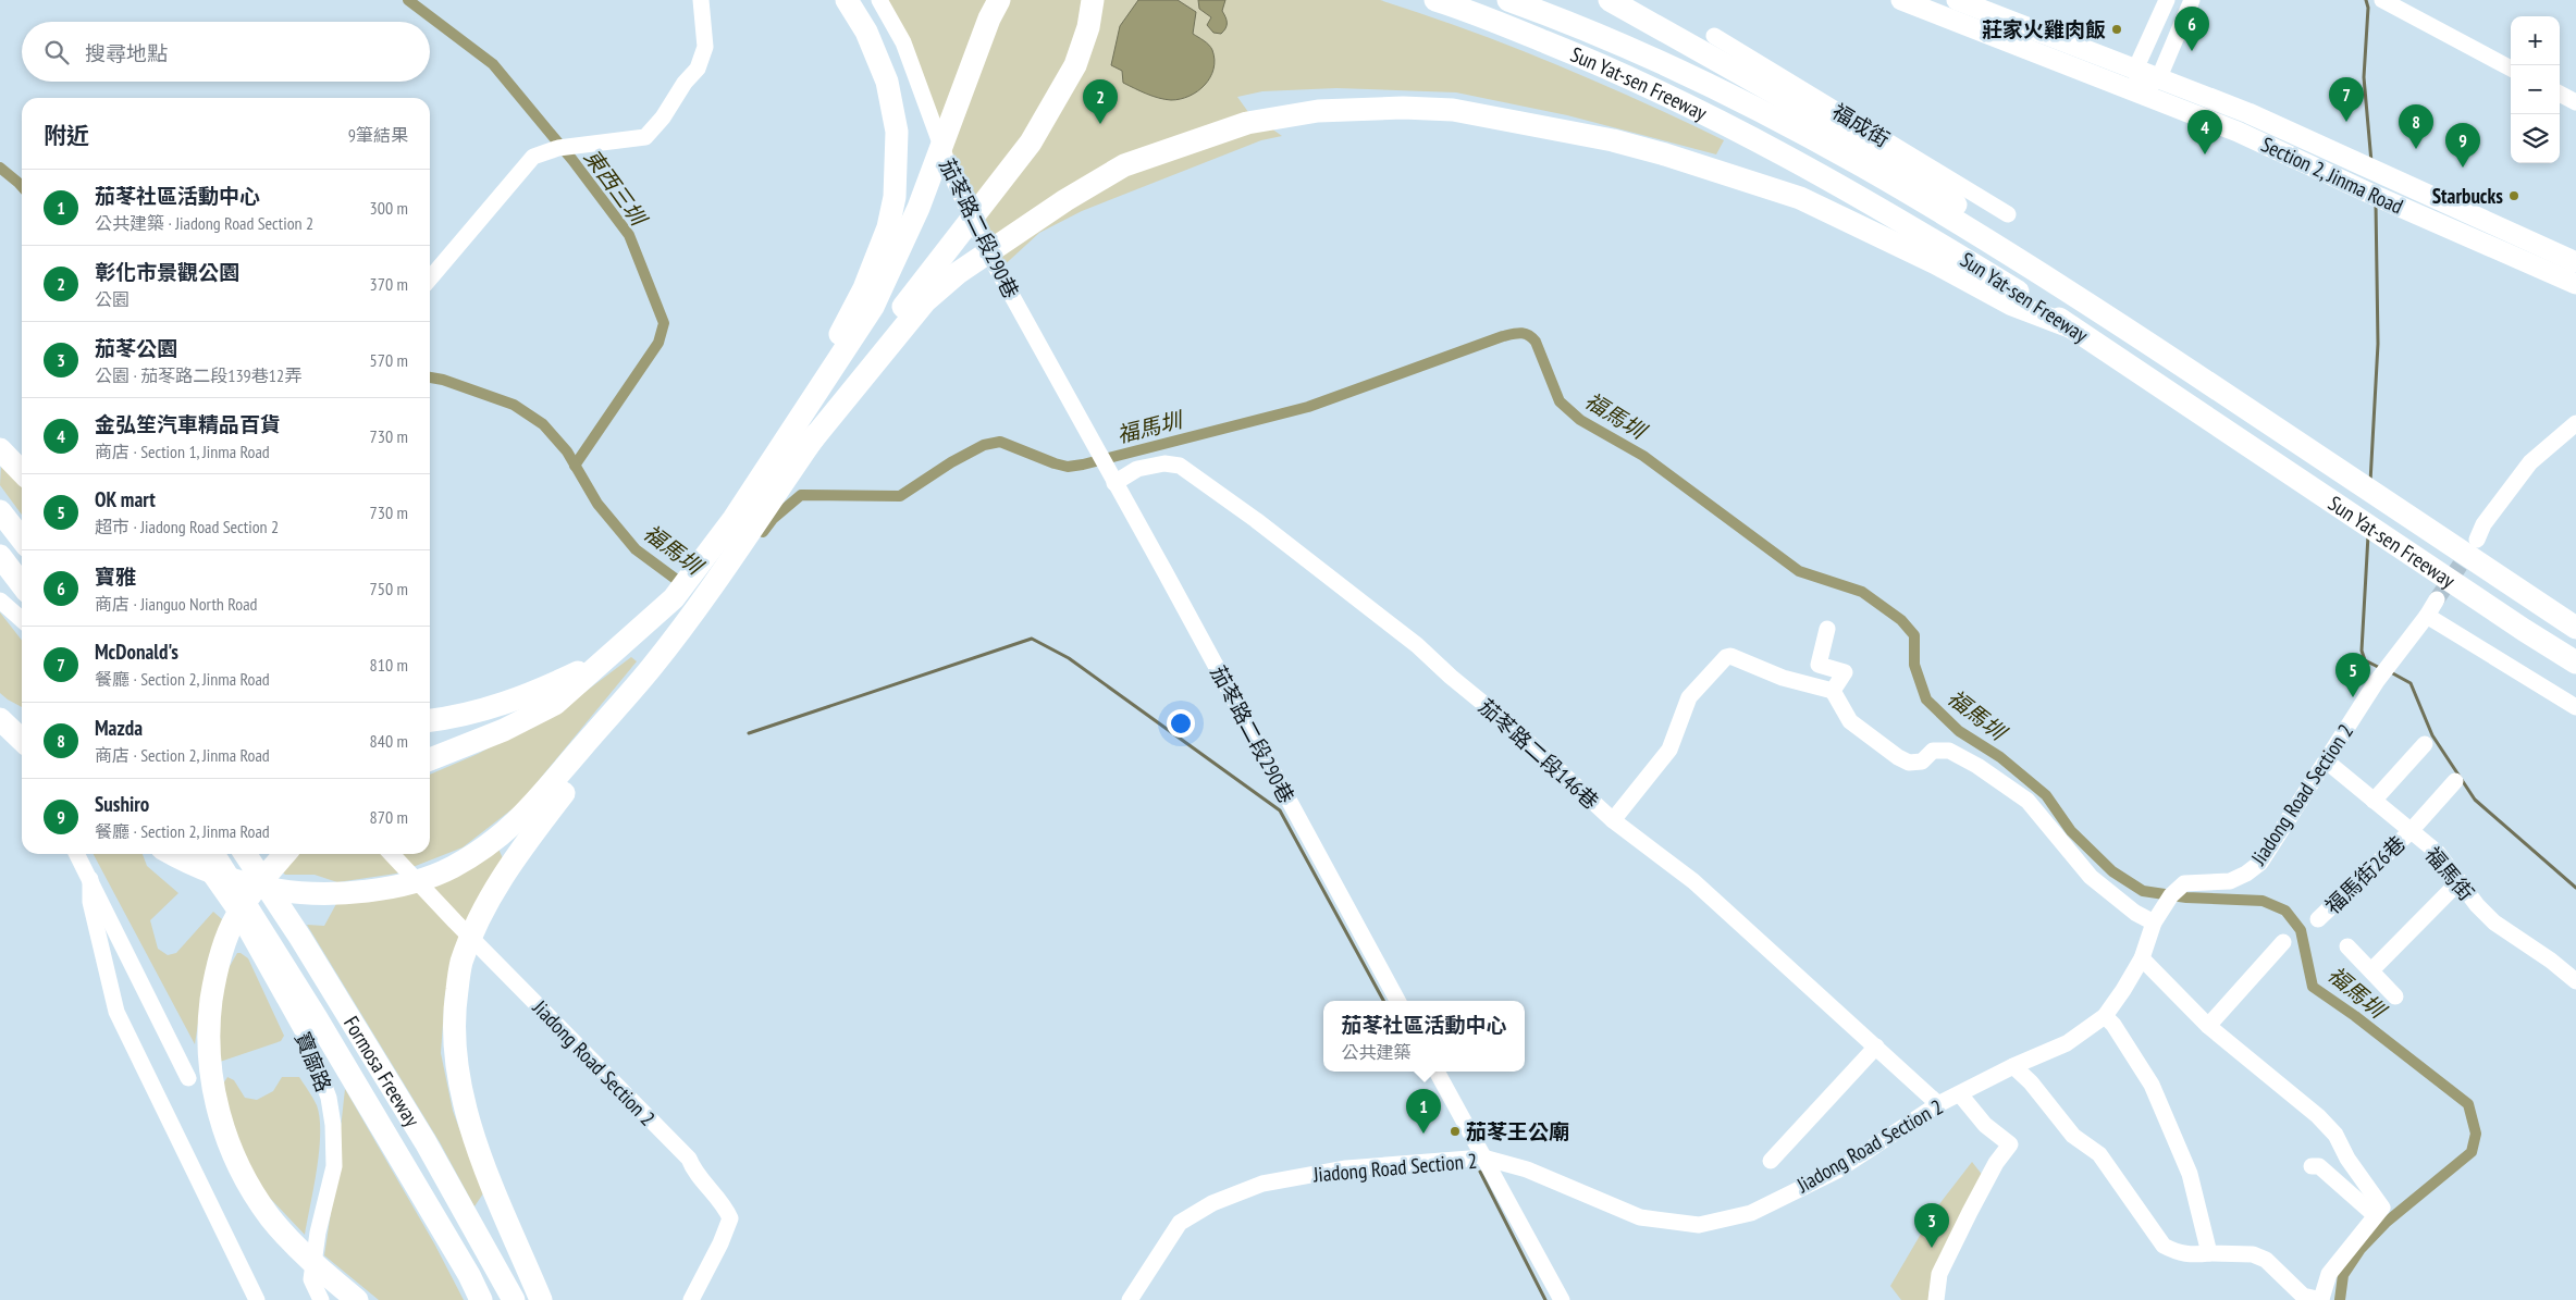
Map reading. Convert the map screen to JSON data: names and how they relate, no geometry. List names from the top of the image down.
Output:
{
  "streets": {
    "highway": ["Sun Yat-sen Freeway", "Formosa Freeway"],
    "main road": ["Section 2, Jinma Road"],
    "street": [
      "福成街",
      "茄苳路二段290巷",
      "茄苳路二段146巷",
      "Jiadong Road Section 2",
      "福馬街",
      "福馬街26巷",
      "寶廍路"
    ]
  },
  "crossings": [
    ["茄苳路二段290巷", "茄苳路二段146巷"],
    ["茄苳路二段146巷", "Jiadong Road Section 2"],
    ["Jiadong Road Section 2", "福馬街"],
    ["福馬街", "福馬街26巷"]
  ],
  "water": ["東西三圳", "福馬圳"],
  "places": ["莊家火雞肉飯", "Starbucks", "茄苳王公廟"],
  "page": {
    "pins": [
      "6",
      "7",
      "2",
      "8",
      "4",
      "9",
      "5",
      "1",
      "3"
    ],
    "map_buttons": ["+", "−"],
    "search": "搜尋地點",
    "heading": ["附近", "9筆結果"],
    "list": [
      {
        "mark": "1",
        "name": "茄苳社區活動中心",
        "note": "公共建築 · Jiadong Road Section 2",
        "value": "300 m"
      },
      {
        "mark": "2",
        "name": "彰化市景觀公園",
        "note": "公園",
        "value": "370 m"
      },
      {
        "mark": "3",
        "name": "茄苳公園",
        "note": "公園 · 茄苳路二段139巷12弄",
        "value": "570 m"
      },
      {
        "mark": "4",
        "name": "金弘笙汽車精品百貨",
        "note": "商店 · Section 1, Jinma Road",
        "value": "730 m"
      },
      {
        "mark": "5",
        "name": "OK mart",
        "note": "超市 · Jiadong Road Section 2",
        "value": "730 m"
      },
      {
        "mark": "6",
        "name": "寶雅",
        "note": "商店 · Jianguo North Road",
        "value": "750 m"
      },
      {
        "mark": "7",
        "name": "McDonald's",
        "note": "餐廳 · Section 2, Jinma Road",
        "value": "810 m"
      },
      {
        "mark": "8",
        "name": "Mazda",
        "note": "商店 · Section 2, Jinma Road",
        "value": "840 m"
      },
      {
        "mark": "9",
        "name": "Sushiro",
        "note": "餐廳 · Section 2, Jinma Road",
        "value": "870 m"
      }
    ],
    "popup": ["茄苳社區活動中心", "公共建築"]
  }
}
